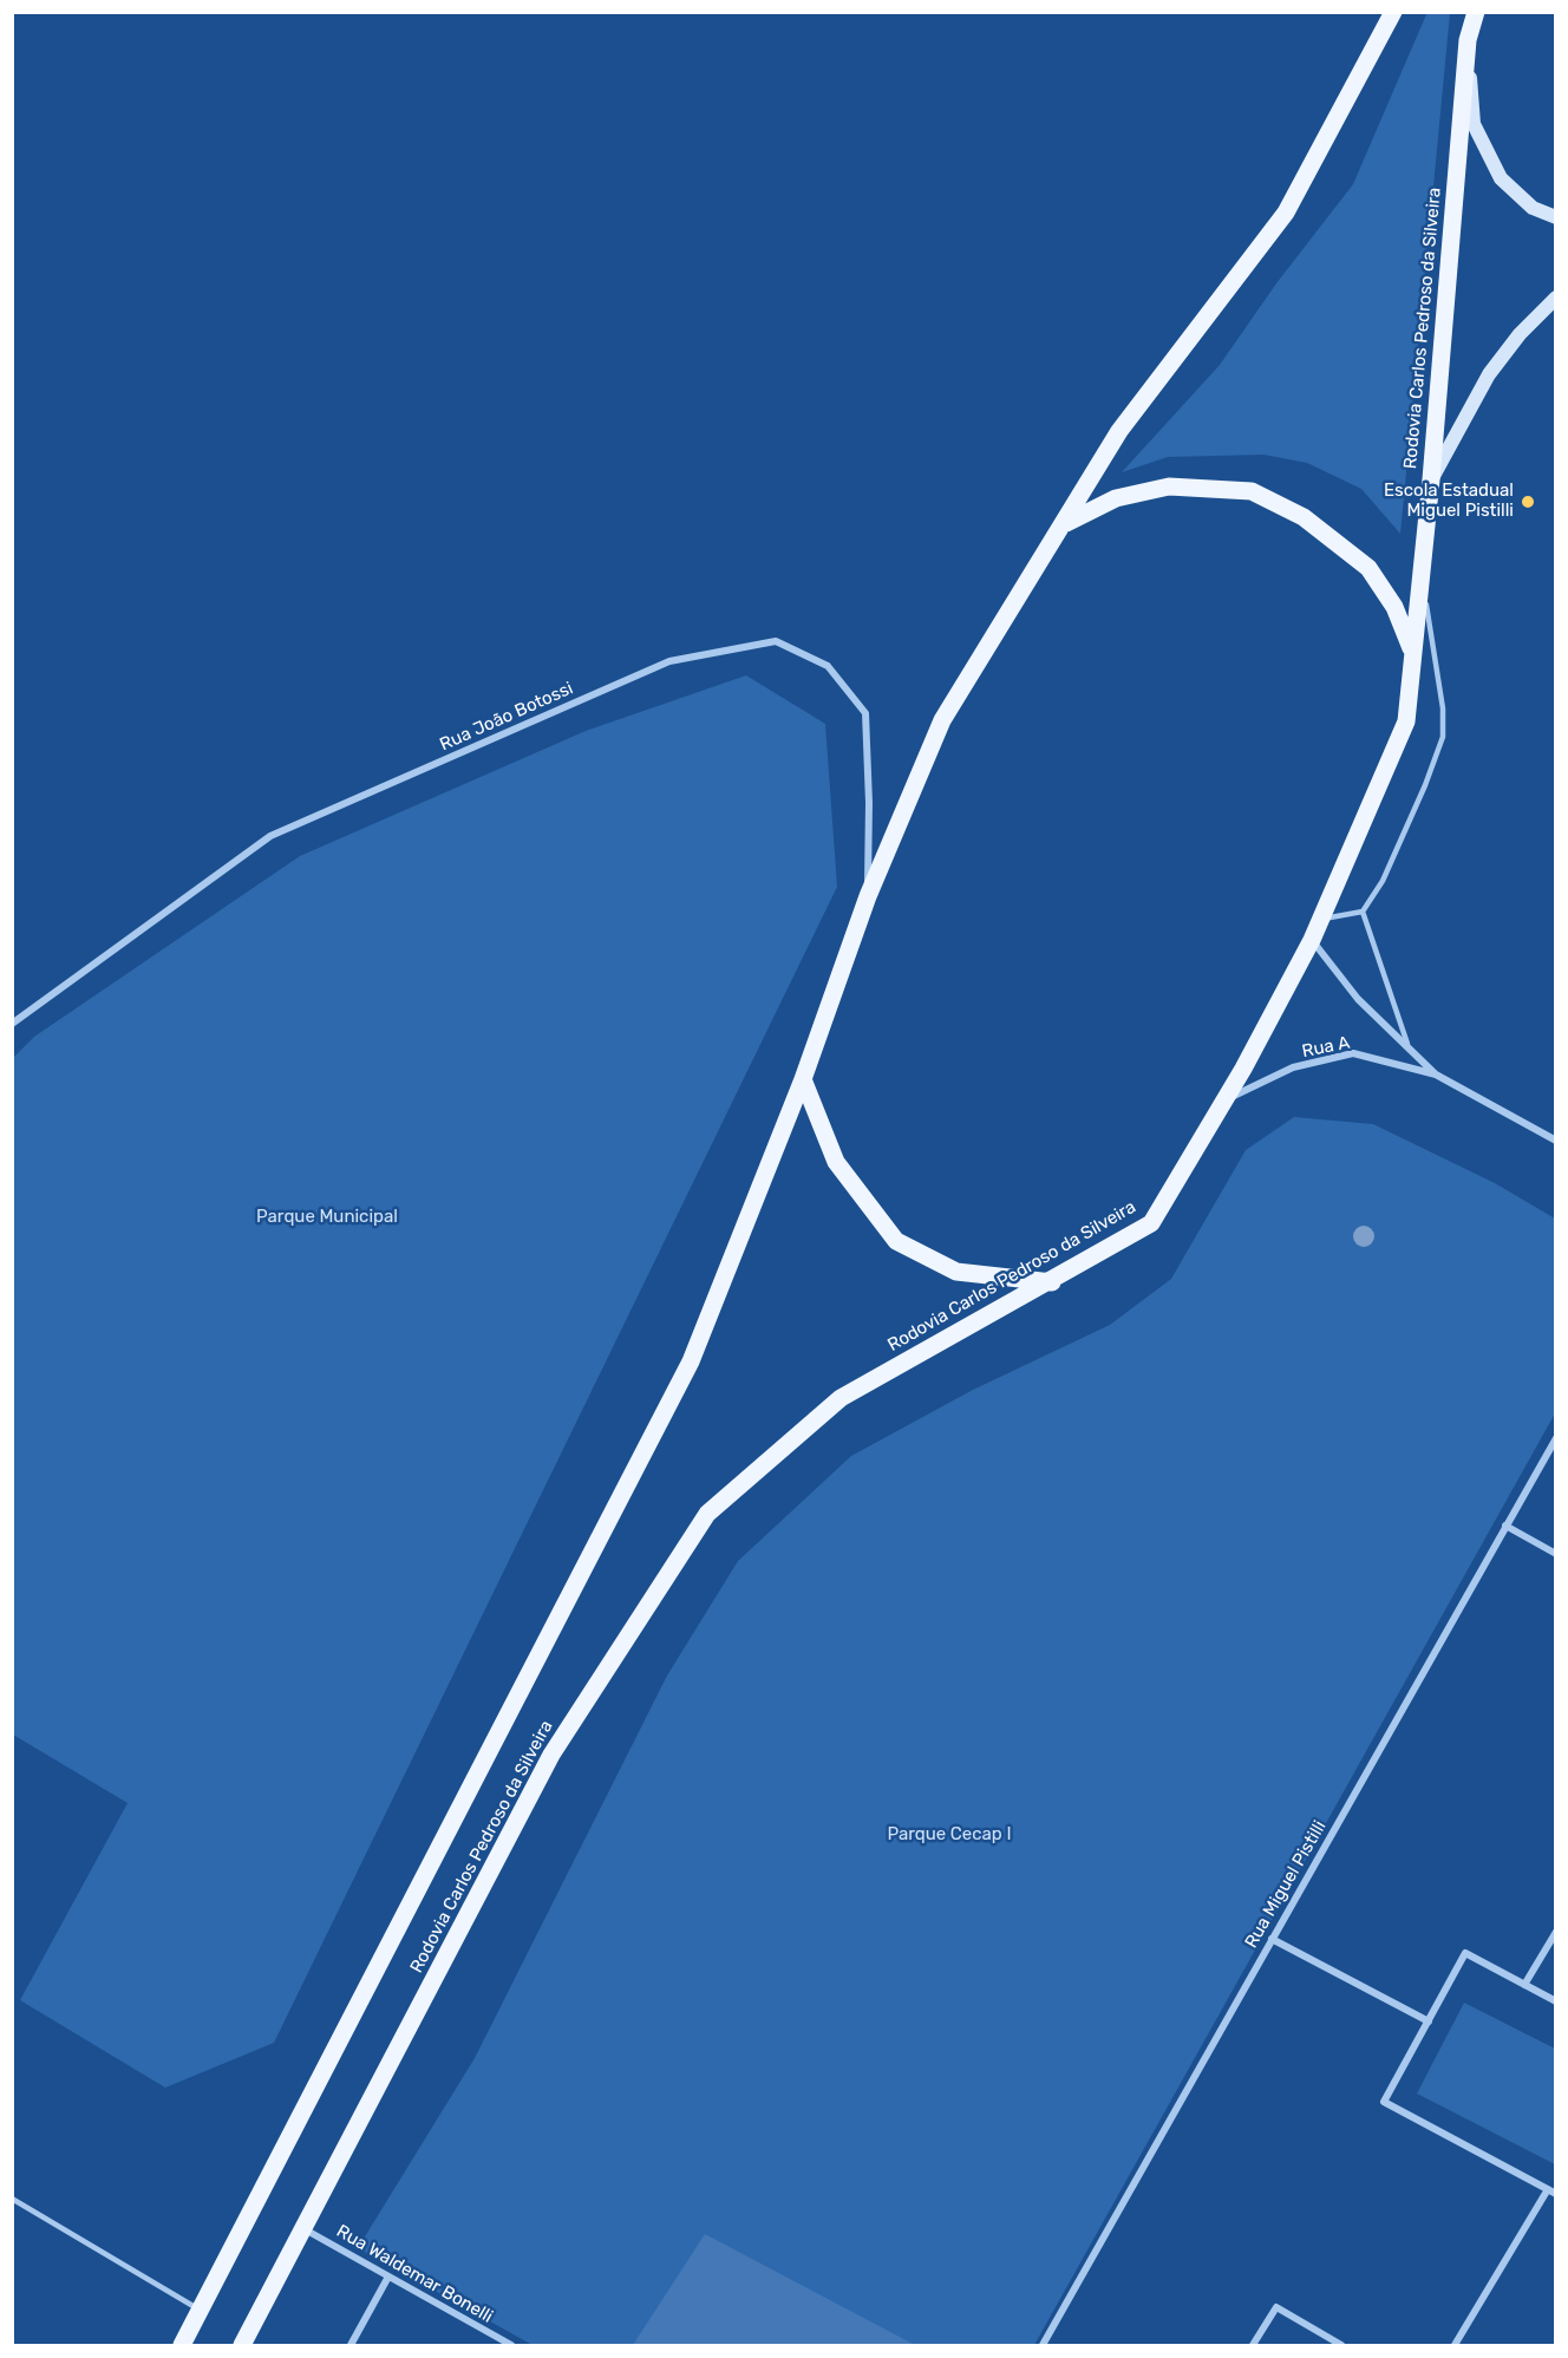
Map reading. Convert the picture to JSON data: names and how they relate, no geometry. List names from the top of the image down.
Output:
{
  "streets": {
    "main road": ["Rodovia Carlos Pedroso da Silveira"],
    "street": [
      "Rua João Botossi",
      "Rua A",
      "Rua Miguel Pistilli",
      "Rua Waldemar Bonelli"
    ]
  },
  "crossings": [
    ["Rodovia Carlos Pedroso da Silveira", "Rua João Botossi"],
    ["Rodovia Carlos Pedroso da Silveira", "Rua A"],
    ["Rodovia Carlos Pedroso da Silveira", "Rua Waldemar Bonelli"]
  ],
  "parks": ["Parque Municipal", "Parque Cecap I"],
  "places": ["Escola Estadual Miguel Pistilli"]
}
